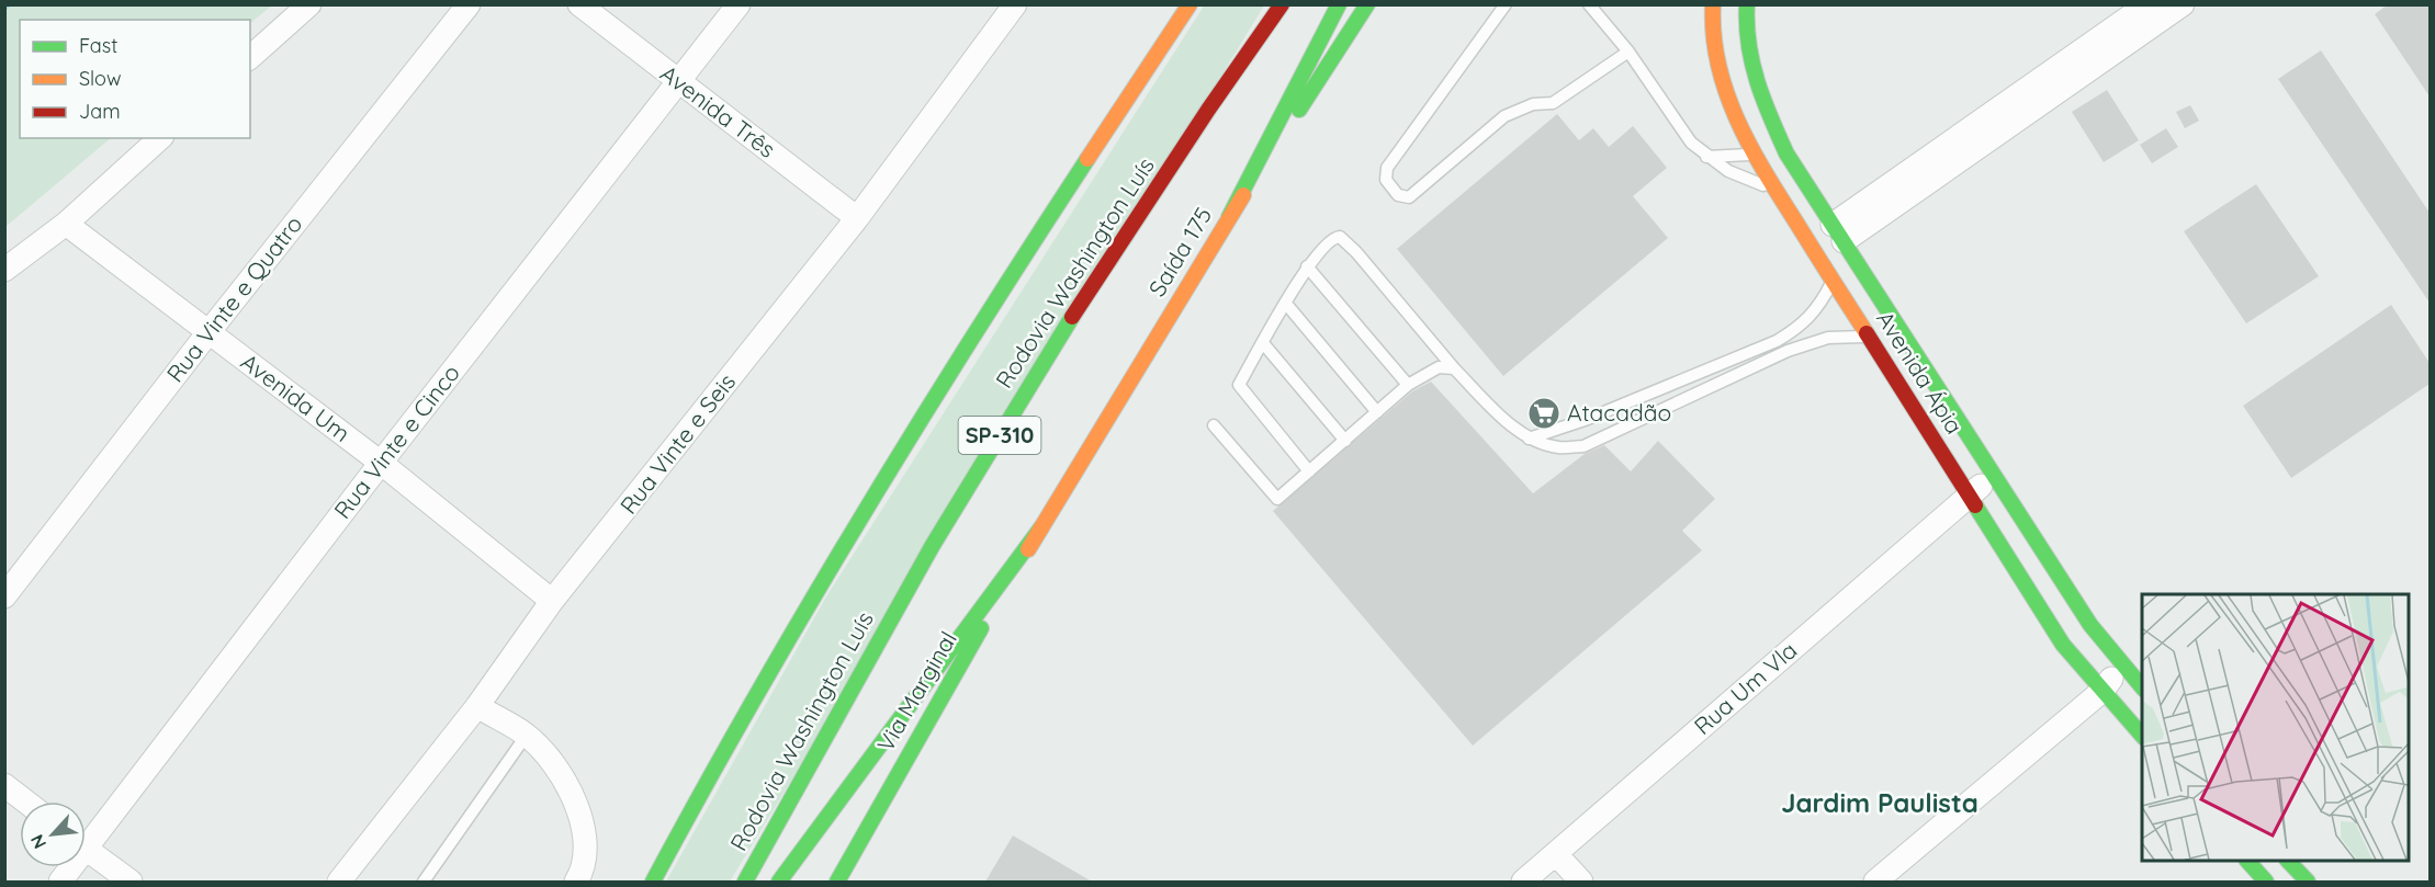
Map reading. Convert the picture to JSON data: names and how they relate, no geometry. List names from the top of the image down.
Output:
{
  "streets": {
    "main road": [
      "Saída 175",
      "Rodovia Washington Luís",
      "Avenida Ápia",
      "SP-310",
      "Via Marginal"
    ],
    "street": [
      "Avenida Três",
      "Rua Vinte e Quatro",
      "Avenida Um",
      "Rua Vinte e Cinco",
      "Rua Vinte e Seis",
      "Rua Um Vla"
    ]
  },
  "crossings": [
    ["Avenida Três", "Rua Vinte e Cinco"],
    ["Avenida Três", "Rua Vinte e Seis"],
    ["Saída 175", "Via Marginal"],
    ["Rua Vinte e Quatro", "Avenida Um"],
    ["Avenida Ápia", "Rua Um Vla"],
    ["Avenida Um", "Rua Vinte e Cinco"],
    ["Avenida Um", "Rua Vinte e Seis"]
  ],
  "districts": ["Jardim Paulista"],
  "places": {
    "supermarket": ["Atacadão"]
  },
  "legend": ["Fast", "Slow", "Jam"],
  "north": "bottom left"
}
